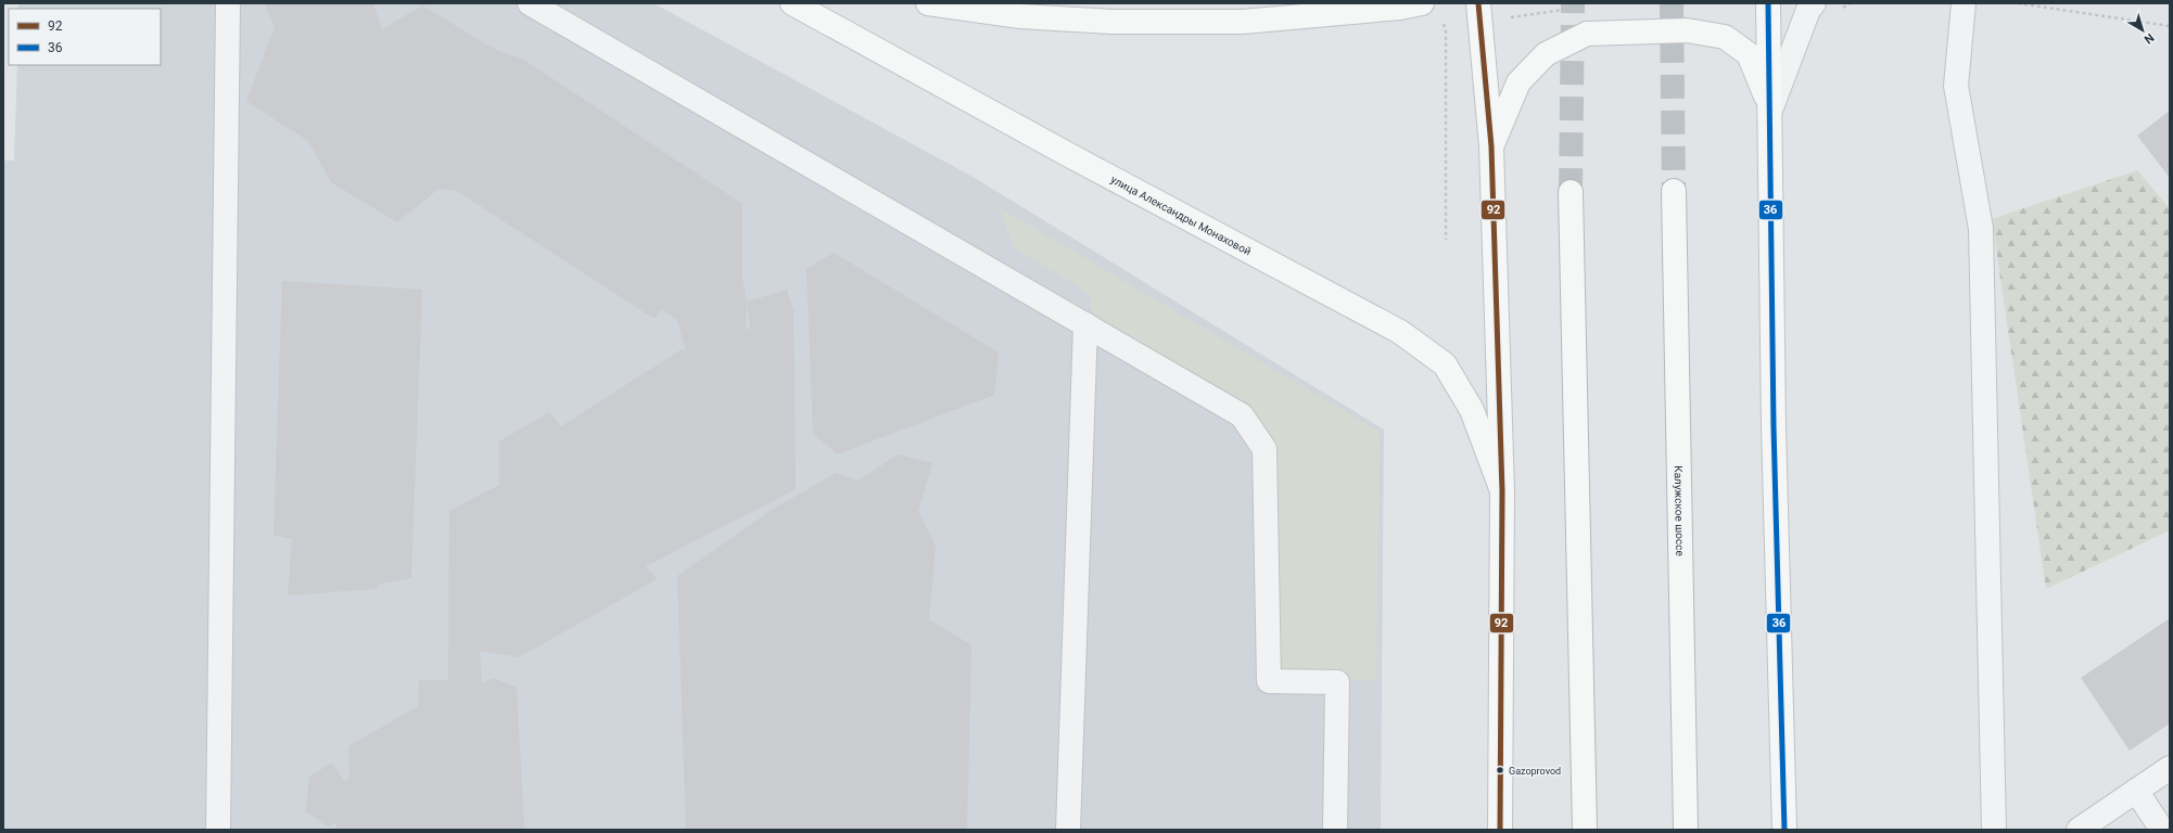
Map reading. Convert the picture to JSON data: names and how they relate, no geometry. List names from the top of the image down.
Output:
{
  "streets": {
    "main road": ["улица Александры Монаховой", "Калужское шоссе"]
  },
  "places": ["Gazoprovod"],
  "lines": ["transit line 92", "transit line 36"],
  "legend": ["92", "36"],
  "north": "bottom right"
}
